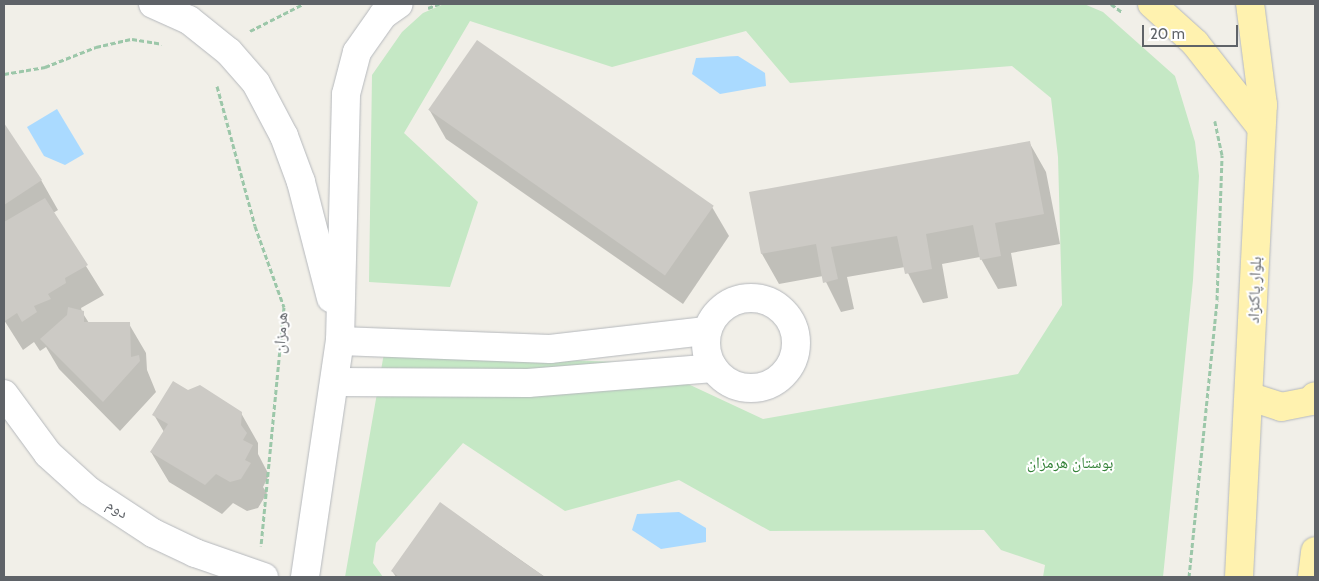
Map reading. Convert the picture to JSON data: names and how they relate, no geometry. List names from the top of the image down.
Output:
{
  "streets": {
    "main road": ["بلوار پاکنژاد"],
    "street": ["دوم"],
    "path": ["هرمزان"]
  },
  "crossings": [
    ["هرمزان", "دوم"]
  ],
  "parks": ["بوستان هرمزان"],
  "scale_bar": "20 m"
}
